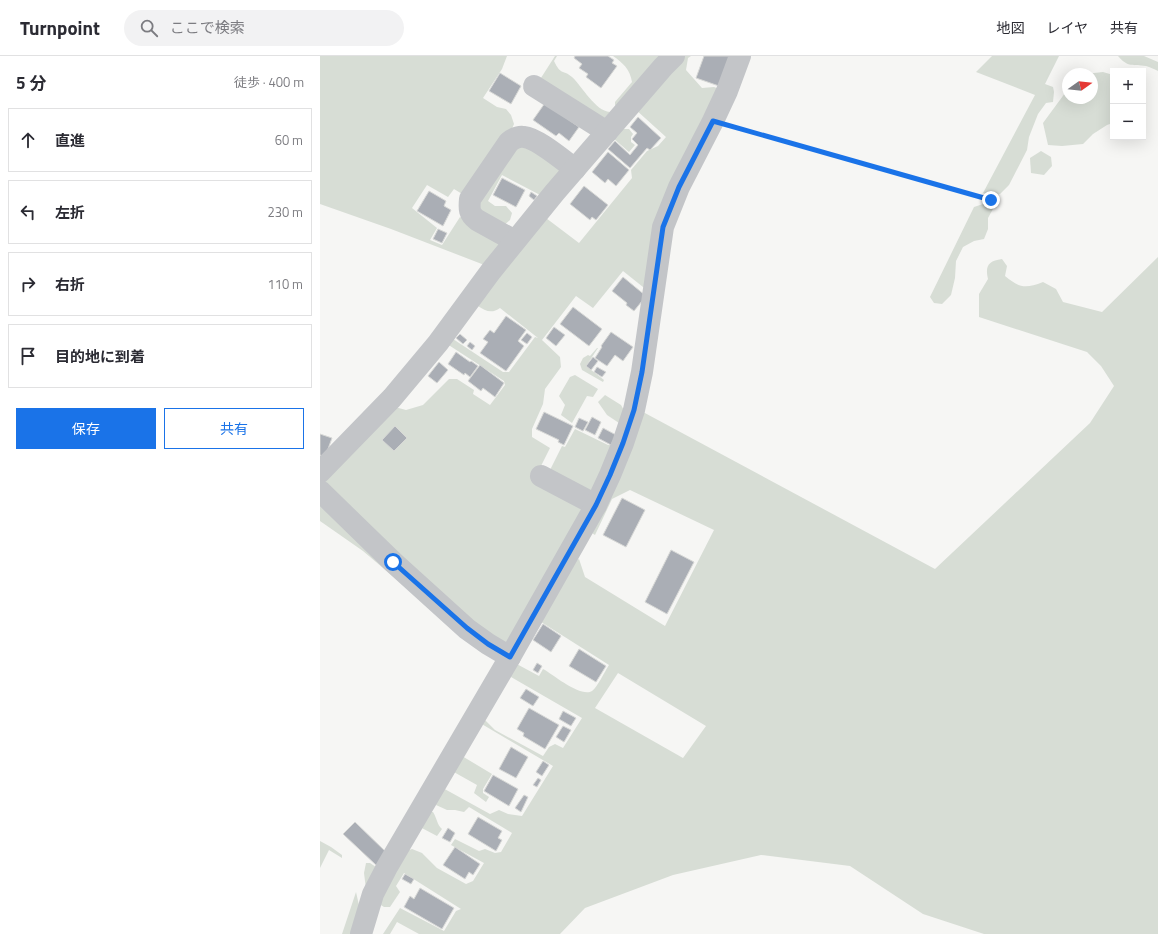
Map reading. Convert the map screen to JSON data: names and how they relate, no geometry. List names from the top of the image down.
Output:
{
  "north": "right",
  "page": {
    "header": "Turnpoint",
    "search": "ここで検索",
    "nav": ["地図", "レイヤ", "共有"],
    "heading": ["5 分", "徒歩 · 400 m"],
    "map_buttons": ["+", "−"],
    "list": [
      ["直進", "60 m"],
      ["左折", "230 m"],
      ["右折", "110 m"],
      "目的地に到着"
    ],
    "buttons": ["保存", "共有"]
  }
}
